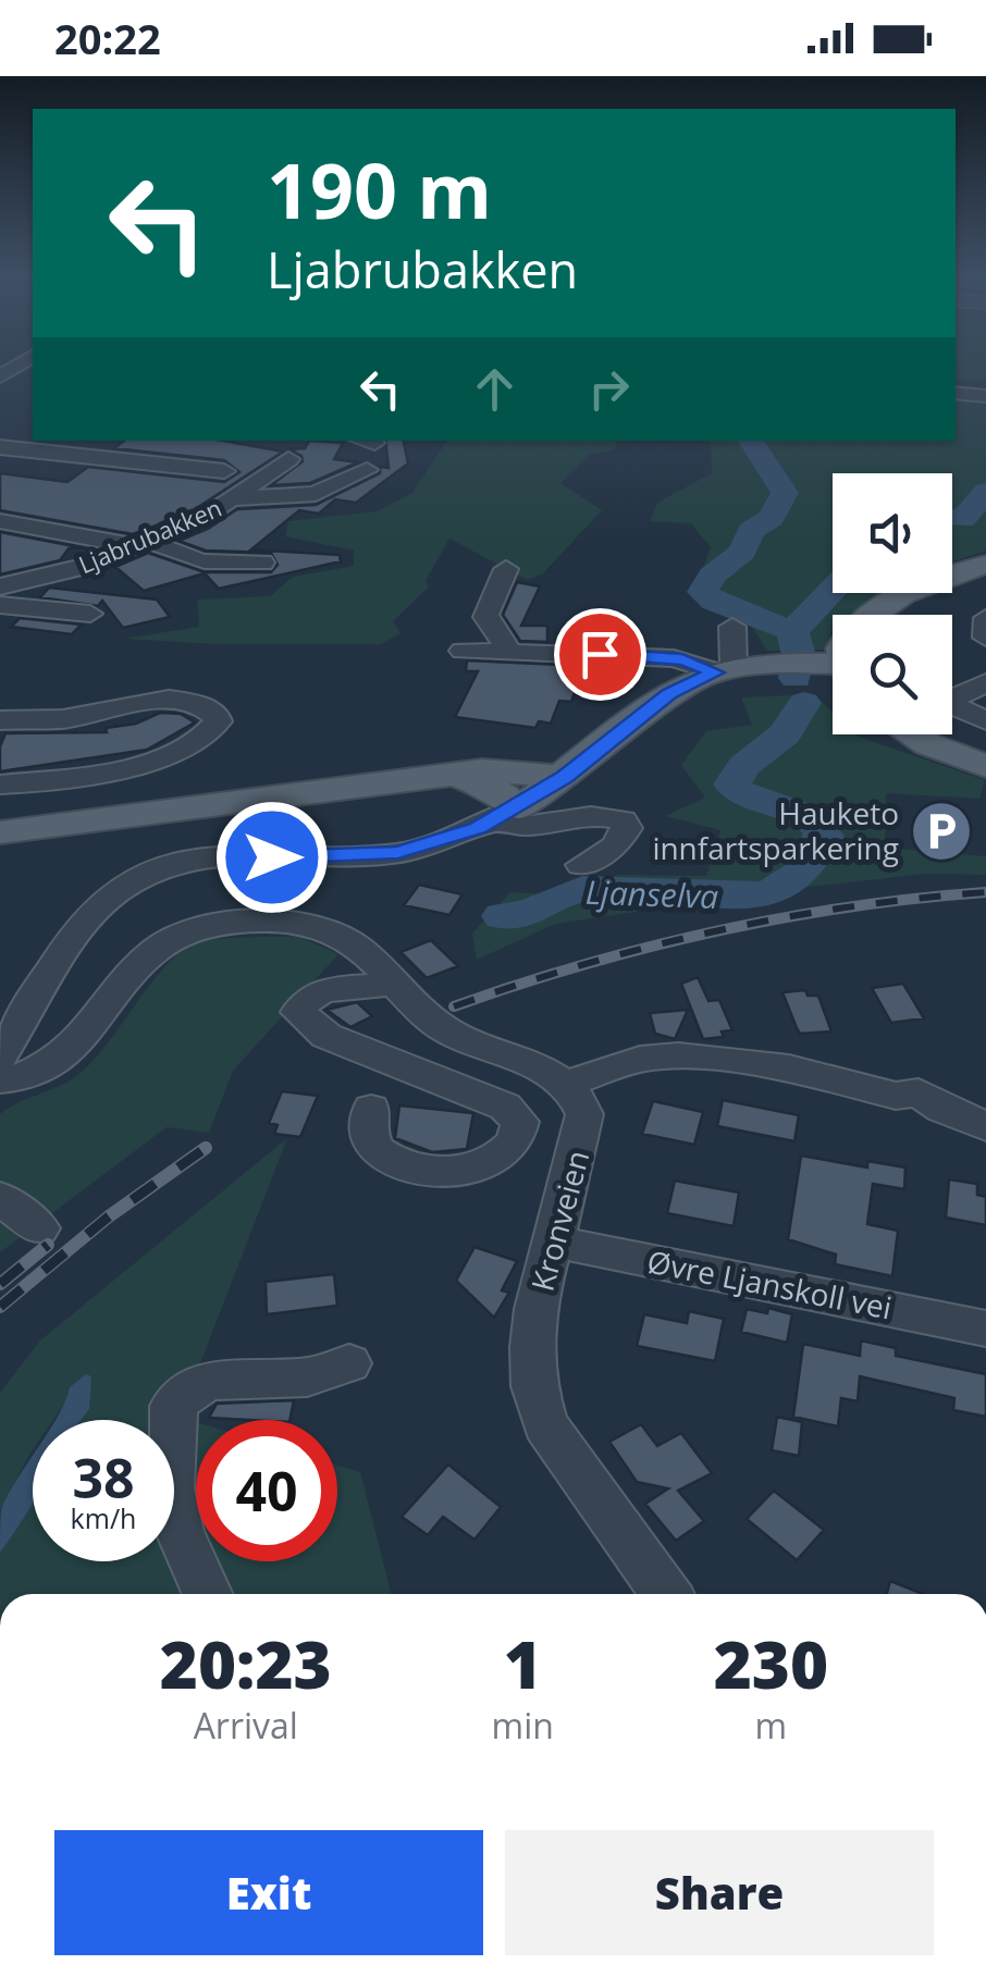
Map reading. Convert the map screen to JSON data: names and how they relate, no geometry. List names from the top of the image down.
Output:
{
  "streets": {
    "street": ["Ljabrubakken", "Kronveien", "Øvre Ljanskoll vei"]
  },
  "crossings": [
    ["Kronveien", "Øvre Ljanskoll vei"]
  ],
  "water": ["Ljanselva"],
  "places": {
    "parking": ["Hauketo innfartsparkering"]
  },
  "page": {
    "status": "20:22",
    "turn": ["190 m", "Ljabrubakken"],
    "speed": "38 km/h",
    "limit": "40",
    "eta": [
      "20:23",
      "Arrival",
      "1",
      "min",
      "230",
      "m"
    ],
    "buttons": ["Exit", "Share"]
  }
}
